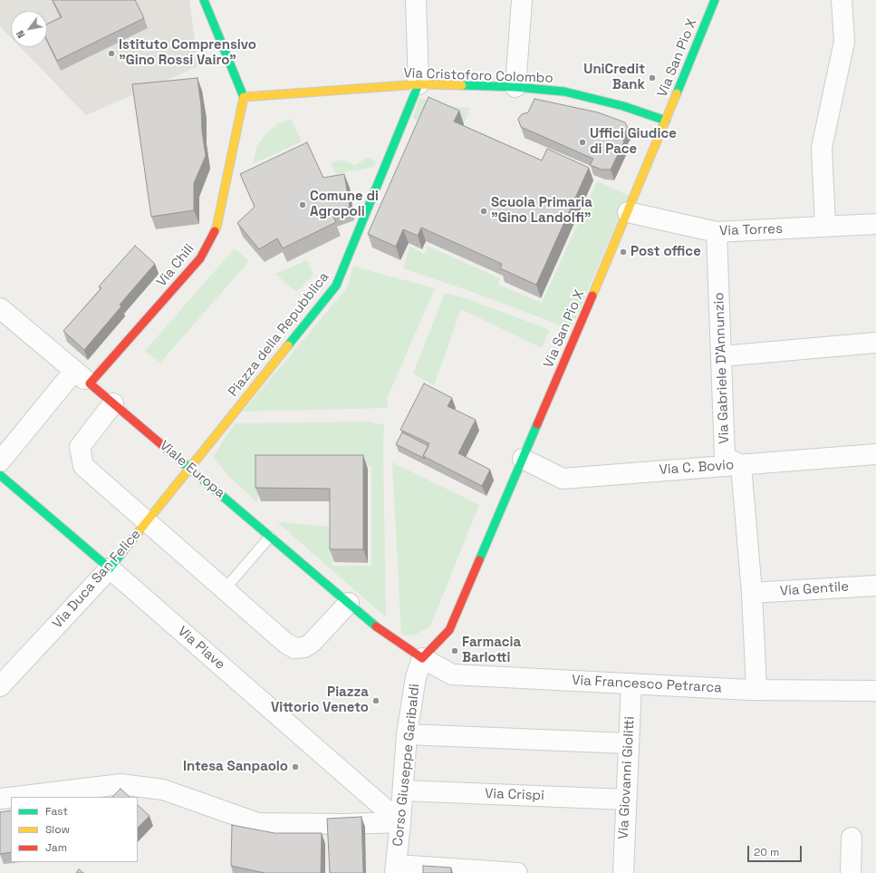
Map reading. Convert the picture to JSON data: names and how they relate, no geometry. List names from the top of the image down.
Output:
{
  "streets": {
    "main road": [
      "Via San Pio X",
      "Via Cristoforo Colombo",
      "Via Chili",
      "Piazza della Repubblica",
      "Viale Europa",
      "Via Duca San Felice",
      "Via Piave"
    ],
    "street": [
      "Via Torres",
      "Via Gabriele D'Annunzio",
      "Via C. Bovio",
      "Via Gentile",
      "Via Francesco Petrarca",
      "Corso Giuseppe Garibaldi",
      "Via Giovanni Giolitti",
      "Via Crispi"
    ]
  },
  "crossings": [
    ["Via San Pio X", "Via Cristoforo Colombo"],
    ["Via San Pio X", "Via Torres"],
    ["Via San Pio X", "Via C. Bovio"],
    ["Via San Pio X", "Viale Europa"],
    ["Via San Pio X", "Via Francesco Petrarca"],
    ["Via San Pio X", "Corso Giuseppe Garibaldi"],
    ["Via Cristoforo Colombo", "Via Chili"],
    ["Via Cristoforo Colombo", "Piazza della Repubblica"],
    ["Via Torres", "Via Gabriele D'Annunzio"],
    ["Via Chili", "Viale Europa"],
    ["Piazza della Repubblica", "Viale Europa"],
    ["Piazza della Repubblica", "Via Duca San Felice"],
    ["Via Gabriele D'Annunzio", "Via C. Bovio"],
    ["Viale Europa", "Via Duca San Felice"],
    ["Viale Europa", "Via Francesco Petrarca"],
    ["Viale Europa", "Corso Giuseppe Garibaldi"],
    ["Via Duca San Felice", "Via Piave"],
    ["Via Piave", "Corso Giuseppe Garibaldi"],
    ["Via Francesco Petrarca", "Corso Giuseppe Garibaldi"],
    ["Via Francesco Petrarca", "Via Giovanni Giolitti"],
    ["Corso Giuseppe Garibaldi", "Via Crispi"],
    ["Via Giovanni Giolitti", "Via Crispi"]
  ],
  "places": [
    "Istituto Comprensivo \"Gino Rossi Vairo\"",
    "UniCredit Bank",
    "Uffici Giudice di Pace",
    "Comune di Agropoli",
    "Scuola Primaria \"Gino Landolfi\"",
    "Post office",
    "Farmacia Barlotti",
    "Piazza Vittorio Veneto",
    "Intesa Sanpaolo"
  ],
  "legend": ["Fast", "Slow", "Jam"],
  "scale_bar": "20 m",
  "north": "bottom left"
}
